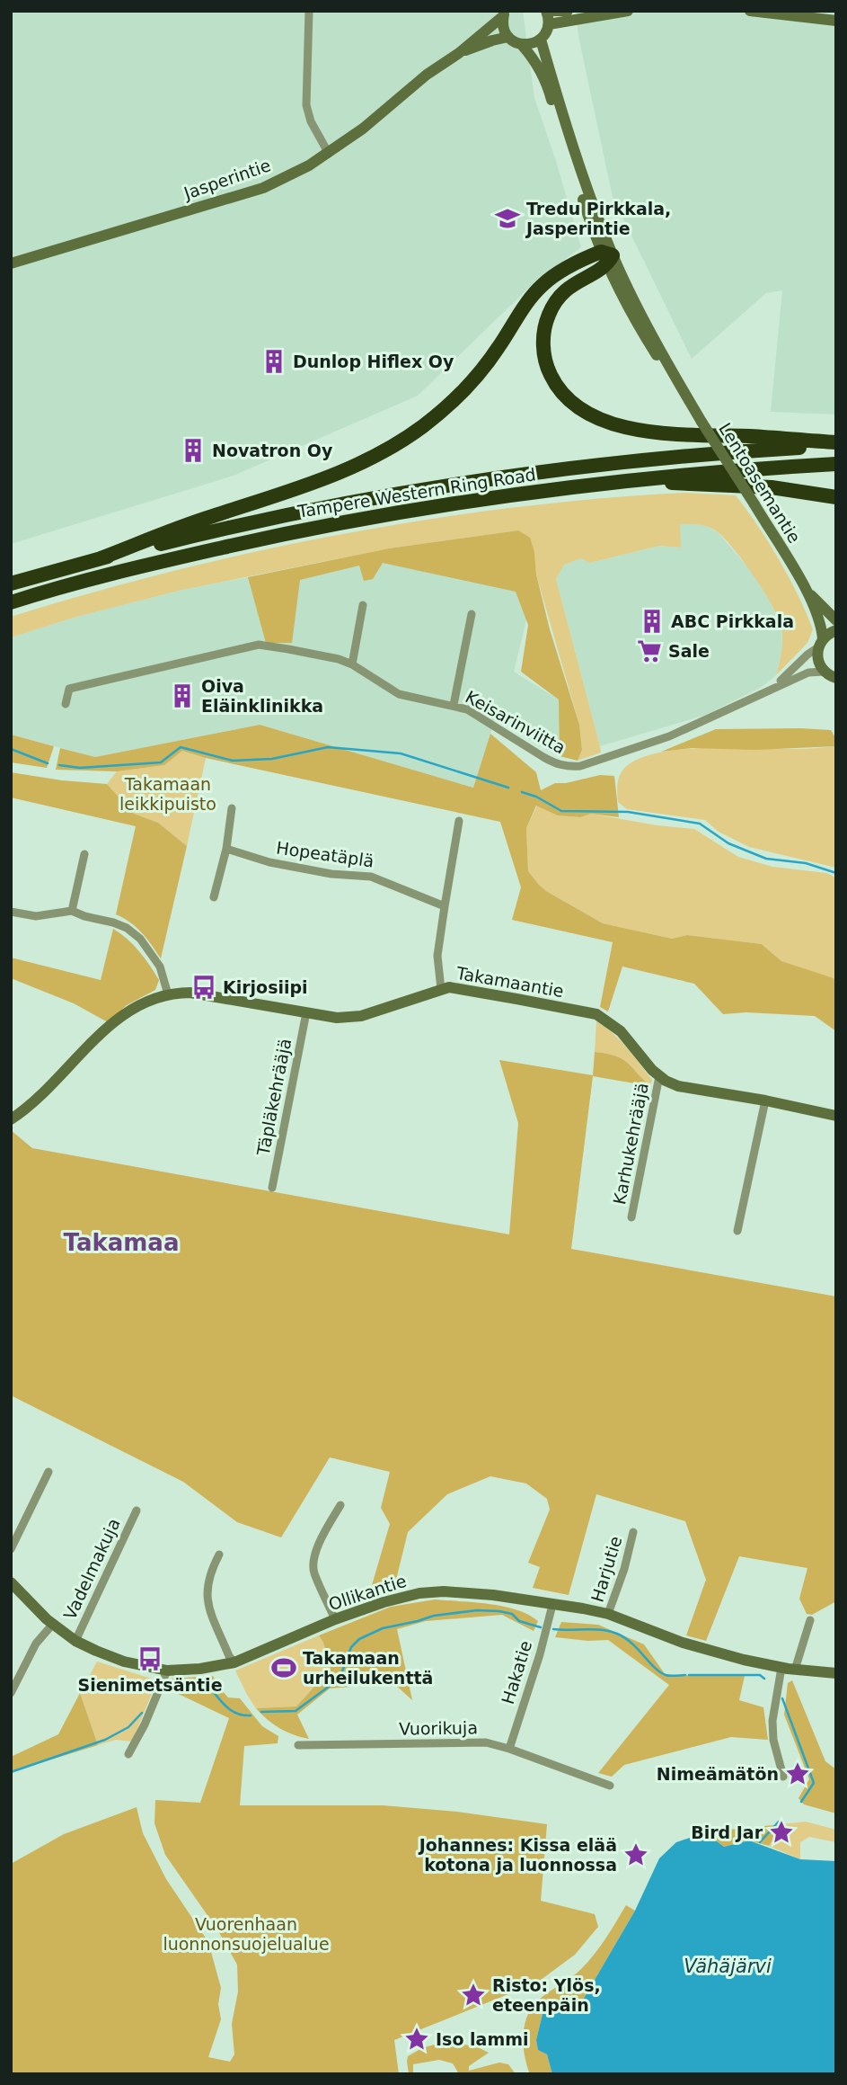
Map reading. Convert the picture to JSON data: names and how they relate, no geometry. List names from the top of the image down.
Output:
{
  "streets": {
    "highway": ["Tampere Western Ring Road"],
    "main road": [
      "Jasperintie",
      "Lentoasemantie",
      "Takamaantie",
      "Ollikantie"
    ],
    "street": [
      "Keisarinviitta",
      "Hopeatäplä",
      "Täpläkehrääjä",
      "Karhukehrääjä",
      "Vadelmakuja",
      "Harjutie",
      "Hakatie",
      "Vuorikuja"
    ]
  },
  "crossings": [
    ["Lentoasemantie", "Keisarinviitta"],
    ["Takamaantie", "Täpläkehrääjä"],
    ["Takamaantie", "Karhukehrääjä"],
    ["Vadelmakuja", "Ollikantie"],
    ["Harjutie", "Ollikantie"],
    ["Ollikantie", "Hakatie"],
    ["Hakatie", "Vuorikuja"]
  ],
  "districts": ["Takamaa"],
  "water": ["Vähäjärvi"],
  "parks": ["Takamaan leikkipuisto", "Vuorenhaan luonnonsuojelualue"],
  "places": {
    "school or university": ["Tredu Pirkkala, Jasperintie"],
    "building": [
      "Dunlop Hiflex Oy",
      "Novatron Oy",
      "ABC Pirkkala",
      "Oiva Eläinklinikka"
    ],
    "supermarket": ["Sale"],
    "bus stop": ["Kirjosiipi", "Sienimetsäntie"],
    "sports": ["Takamaan urheilukenttä"],
    "place": [
      "Nimeämätön",
      "Bird Jar",
      "Johannes: Kissa elää kotona ja luonnossa",
      "Risto: Ylös, eteenpäin",
      "Iso lammi"
    ]
  }
}
